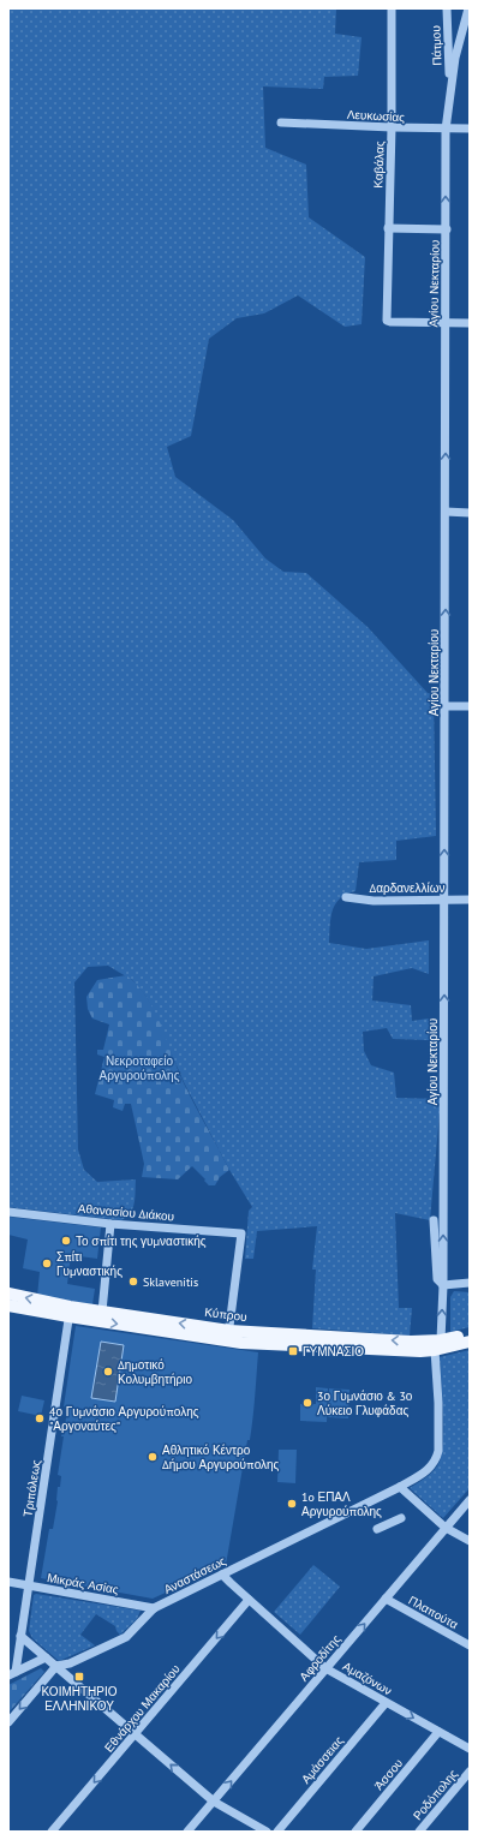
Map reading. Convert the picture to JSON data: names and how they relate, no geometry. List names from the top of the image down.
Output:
{
  "streets": {
    "main road": ["Κύπρου"],
    "street": [
      "Πάτμου",
      "Λευκωσίας",
      "Καβάλας",
      "Αγίου Νεκταρίου",
      "Δαρδανελλίων",
      "Αθανασίου Διάκου",
      "Τριπόλεως",
      "Αναστάσεως",
      "Μικράς Ασίας",
      "Πλαπούτα",
      "Αφροδίτης",
      "Αμαζόνων",
      "Εθνάρχου Μακαρίου",
      "Αμάσσειας",
      "Άσσου",
      "Ροδόπολης"
    ]
  },
  "crossings": [
    ["Πάτμου", "Αγίου Νεκταρίου"],
    ["Λευκωσίας", "Καβάλας"],
    ["Λευκωσίας", "Αγίου Νεκταρίου"],
    ["Καβάλας", "Αγίου Νεκταρίου"],
    ["Αγίου Νεκταρίου", "Δαρδανελλίων"],
    ["Αγίου Νεκταρίου", "Κύπρου"],
    ["Αγίου Νεκταρίου", "Αναστάσεως"],
    ["Αθανασίου Διάκου", "Κύπρου"],
    ["Κύπρου", "Τριπόλεως"],
    ["Τριπόλεως", "Μικράς Ασίας"],
    ["Αναστάσεως", "Μικράς Ασίας"],
    ["Αναστάσεως", "Αμαζόνων"],
    ["Πλαπούτα", "Αφροδίτης"],
    ["Αφροδίτης", "Αμαζόνων"],
    ["Αμαζόνων", "Εθνάρχου Μακαρίου"],
    ["Αμαζόνων", "Αμάσσειας"],
    ["Αμαζόνων", "Άσσου"]
  ],
  "one_way": ["Αγίου Νεκταρίου", "Αφροδίτης", "Εθνάρχου Μακαρίου"],
  "parks": ["Νεκροταφείο Αργυρούπολης"],
  "places": {
    "other": [
      "Το σπίτι της γυμναστικής",
      "Σπίτι Γυμναστικής",
      "Sklavenitis",
      "Δημοτικό Κολυμβητήριο",
      "3ο Γυμνάσιο & 3ο Λύκειο Γλυφάδας",
      "4ο Γυμνάσιο Αργυρούπολης \"Αργοναύτες\"",
      "Αθλητικό Κέντρο Δήμου Αργυρούπολης",
      "1o ΕΠΑΛ Αργυρούπολης"
    ],
    "transit": ["ΓΥΜΝΑΣΙΟ", "ΚΟΙΜΗΤΗΡΙΟ ΕΛΛΗΝΙΚΟΥ"]
  }
}
